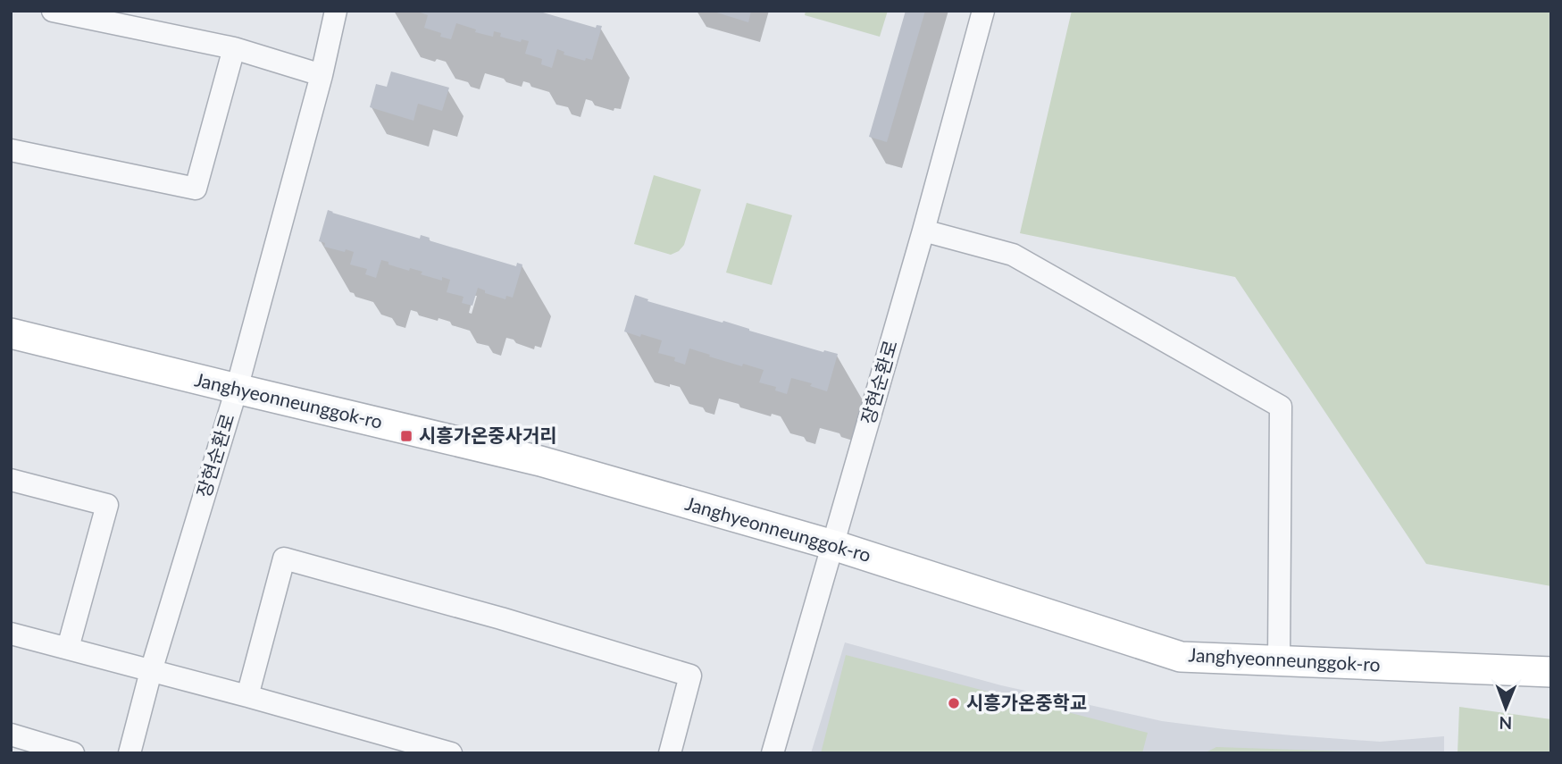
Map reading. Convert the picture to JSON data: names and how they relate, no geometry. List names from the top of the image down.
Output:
{
  "streets": {
    "main road": ["Janghyeonneunggok-ro"],
    "street": ["장현순환로"]
  },
  "crossings": [
    ["장현순환로", "Janghyeonneunggok-ro"]
  ],
  "places": {
    "transit": ["시흥가온중사거리"],
    "other": ["시흥가온중학교"]
  },
  "north": "bottom"
}
